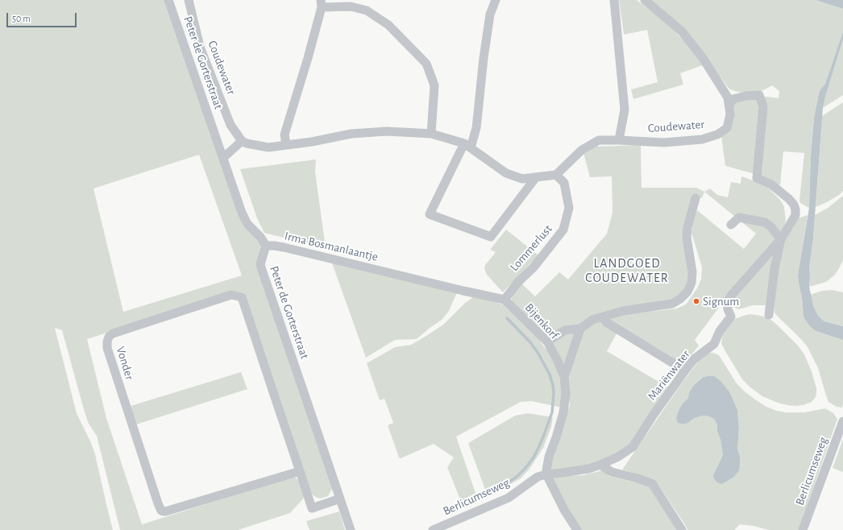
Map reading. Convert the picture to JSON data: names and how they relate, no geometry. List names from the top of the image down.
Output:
{
  "streets": {
    "street": [
      "Peter de Gorterstraat",
      "Coudewater",
      "Irma Bosmanlaantje",
      "Lommerlust",
      "Bijenkorf",
      "Vonder",
      "Mariënwater",
      "Berlicumseweg"
    ]
  },
  "crossings": [
    ["Peter de Gorterstraat", "Irma Bosmanlaantje"],
    ["Peter de Gorterstraat", "Vonder"],
    ["Coudewater", "Lommerlust"],
    ["Coudewater", "Mariënwater"],
    ["Irma Bosmanlaantje", "Lommerlust"],
    ["Irma Bosmanlaantje", "Bijenkorf"],
    ["Lommerlust", "Bijenkorf"],
    ["Bijenkorf", "Mariënwater"],
    ["Bijenkorf", "Berlicumseweg"],
    ["Mariënwater", "Berlicumseweg"]
  ],
  "districts": ["LANDGOED COUDEWATER"],
  "places": ["Signum"],
  "scale_bar": "50 m"
}
